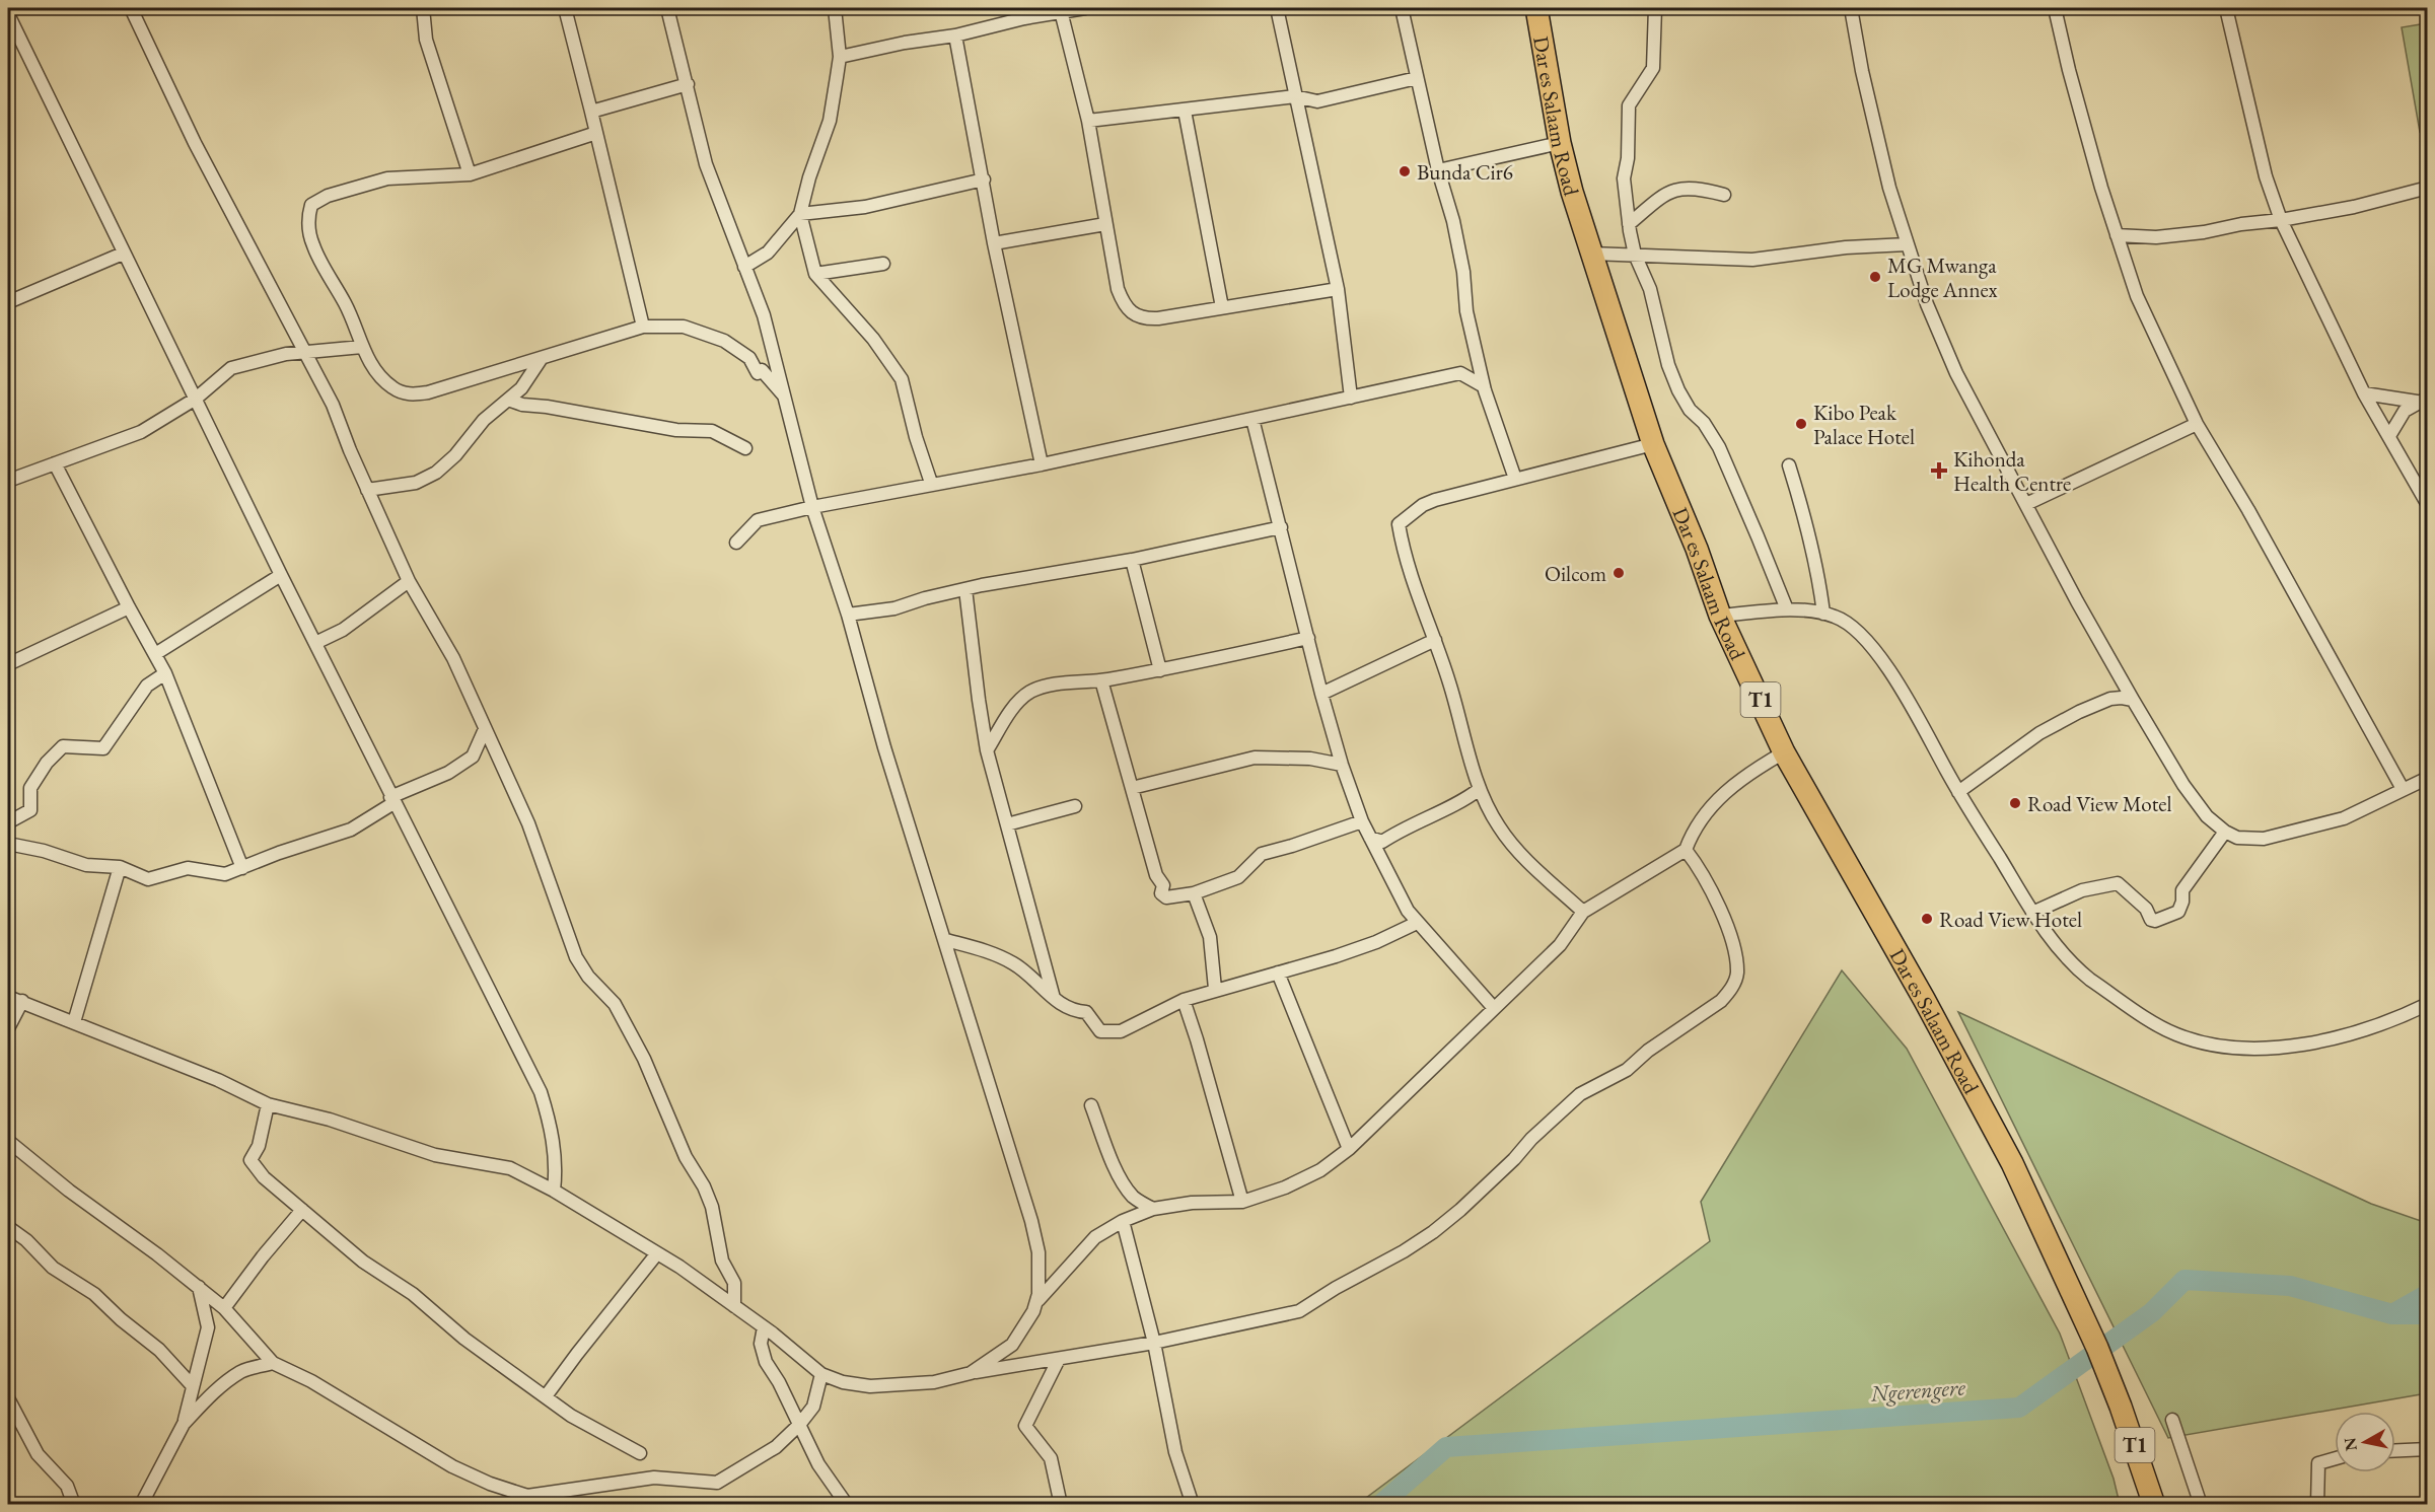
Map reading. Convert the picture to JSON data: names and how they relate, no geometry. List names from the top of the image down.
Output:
{
  "streets": {
    "highway": ["Dar es Salaam Road", "T1"]
  },
  "water": ["Ngerengere"],
  "places": {
    "other": [
      "Bunda Cir6",
      "MG Mwanga Lodge Annex",
      "Kibo Peak Palace Hotel",
      "Oilcom",
      "Road View Motel",
      "Road View Hotel"
    ],
    "health": ["Kihonda Health Centre"]
  },
  "north": "left"
}
